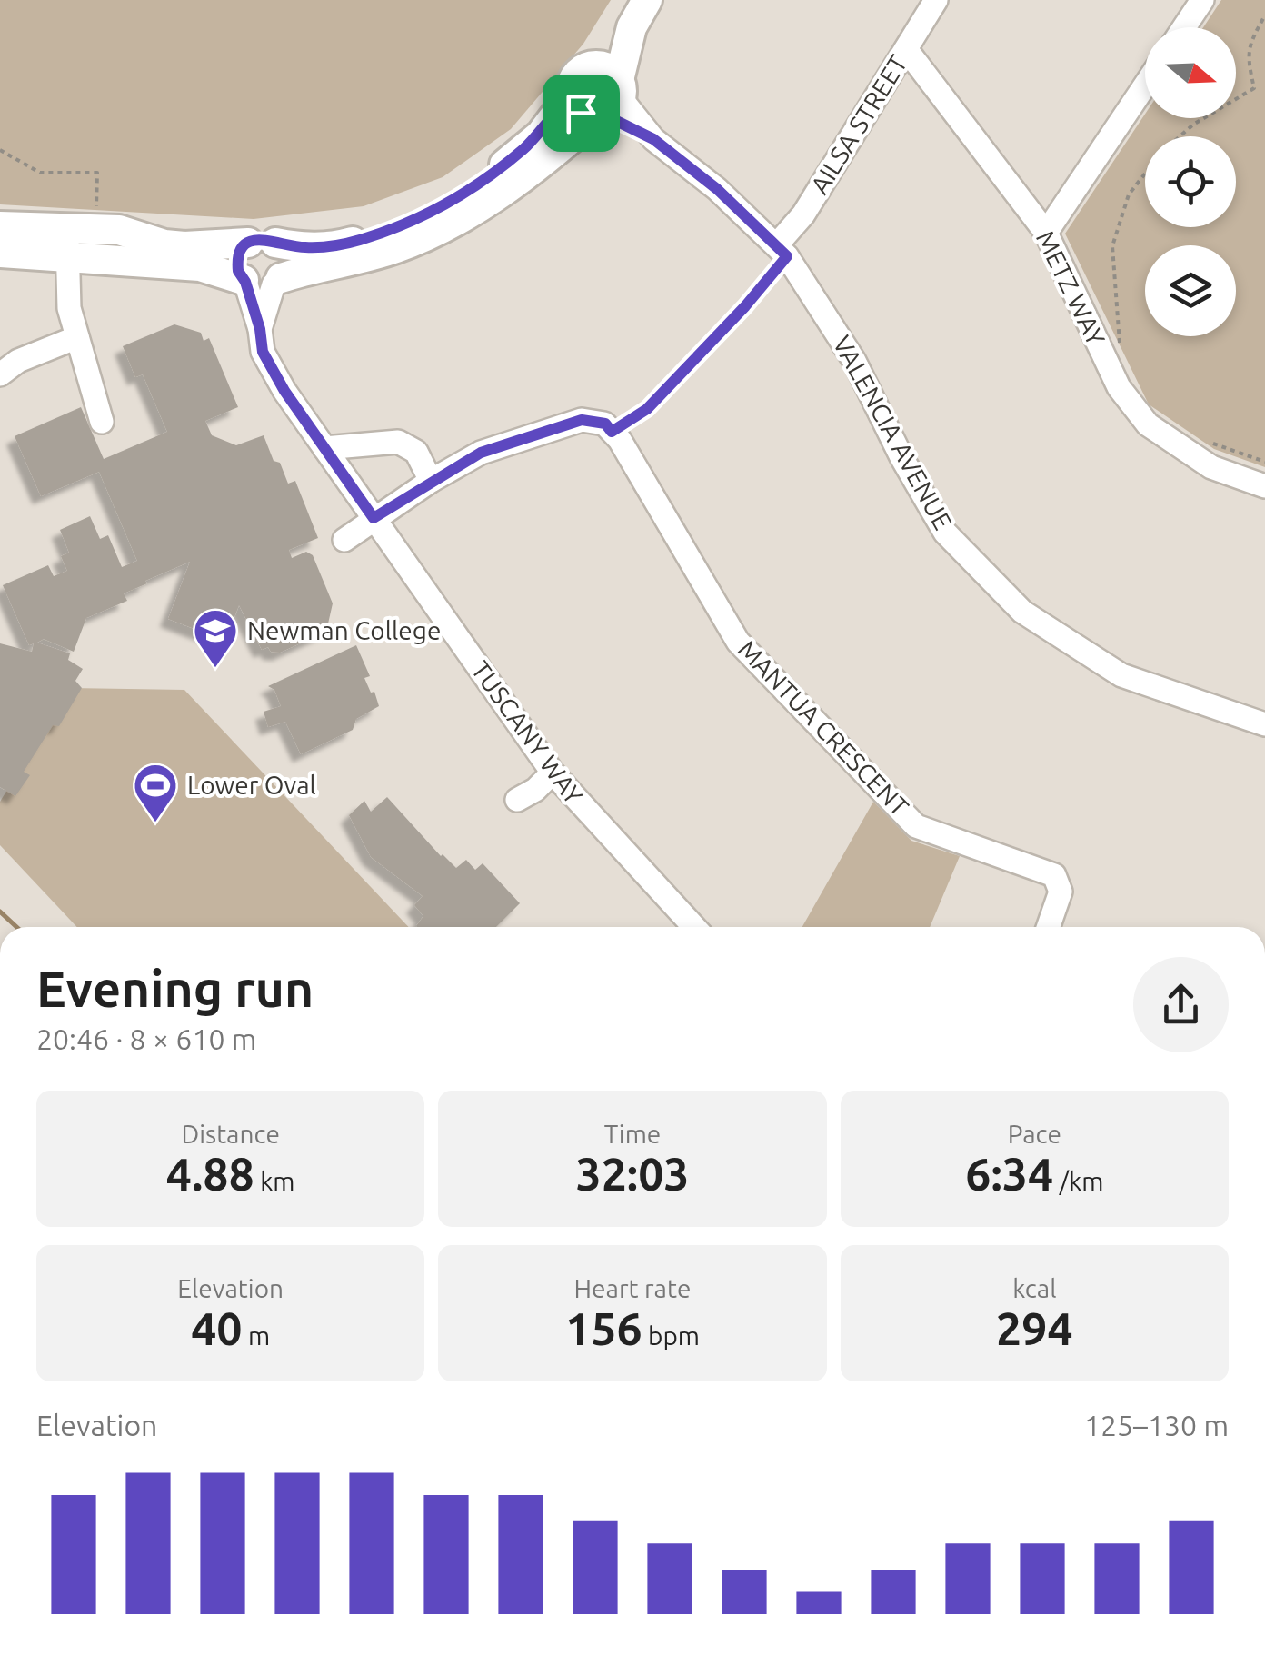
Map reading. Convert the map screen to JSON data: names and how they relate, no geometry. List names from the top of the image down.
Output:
{
  "streets": {
    "street": [
      "AILSA STREET",
      "METZ WAY",
      "VALENCIA AVENUE",
      "MANTUA CRESCENT",
      "TUSCANY WAY"
    ]
  },
  "crossings": [
    ["AILSA STREET", "METZ WAY"],
    ["AILSA STREET", "VALENCIA AVENUE"]
  ],
  "places": {
    "school or university": ["Newman College"],
    "sports": ["Lower Oval"]
  },
  "north": "right",
  "page": {
    "heading": ["Evening run", "20:46 · 8 × 610 m"],
    "stats": [
      ["Distance", "4.88 km"],
      ["Time", "32:03"],
      ["Pace", "6:34 /km"],
      ["Elevation", "40 m"],
      ["Heart rate", "156 bpm"],
      ["kcal", "294"]
    ],
    "chart": ["Elevation", "125–130 m"]
  }
}
